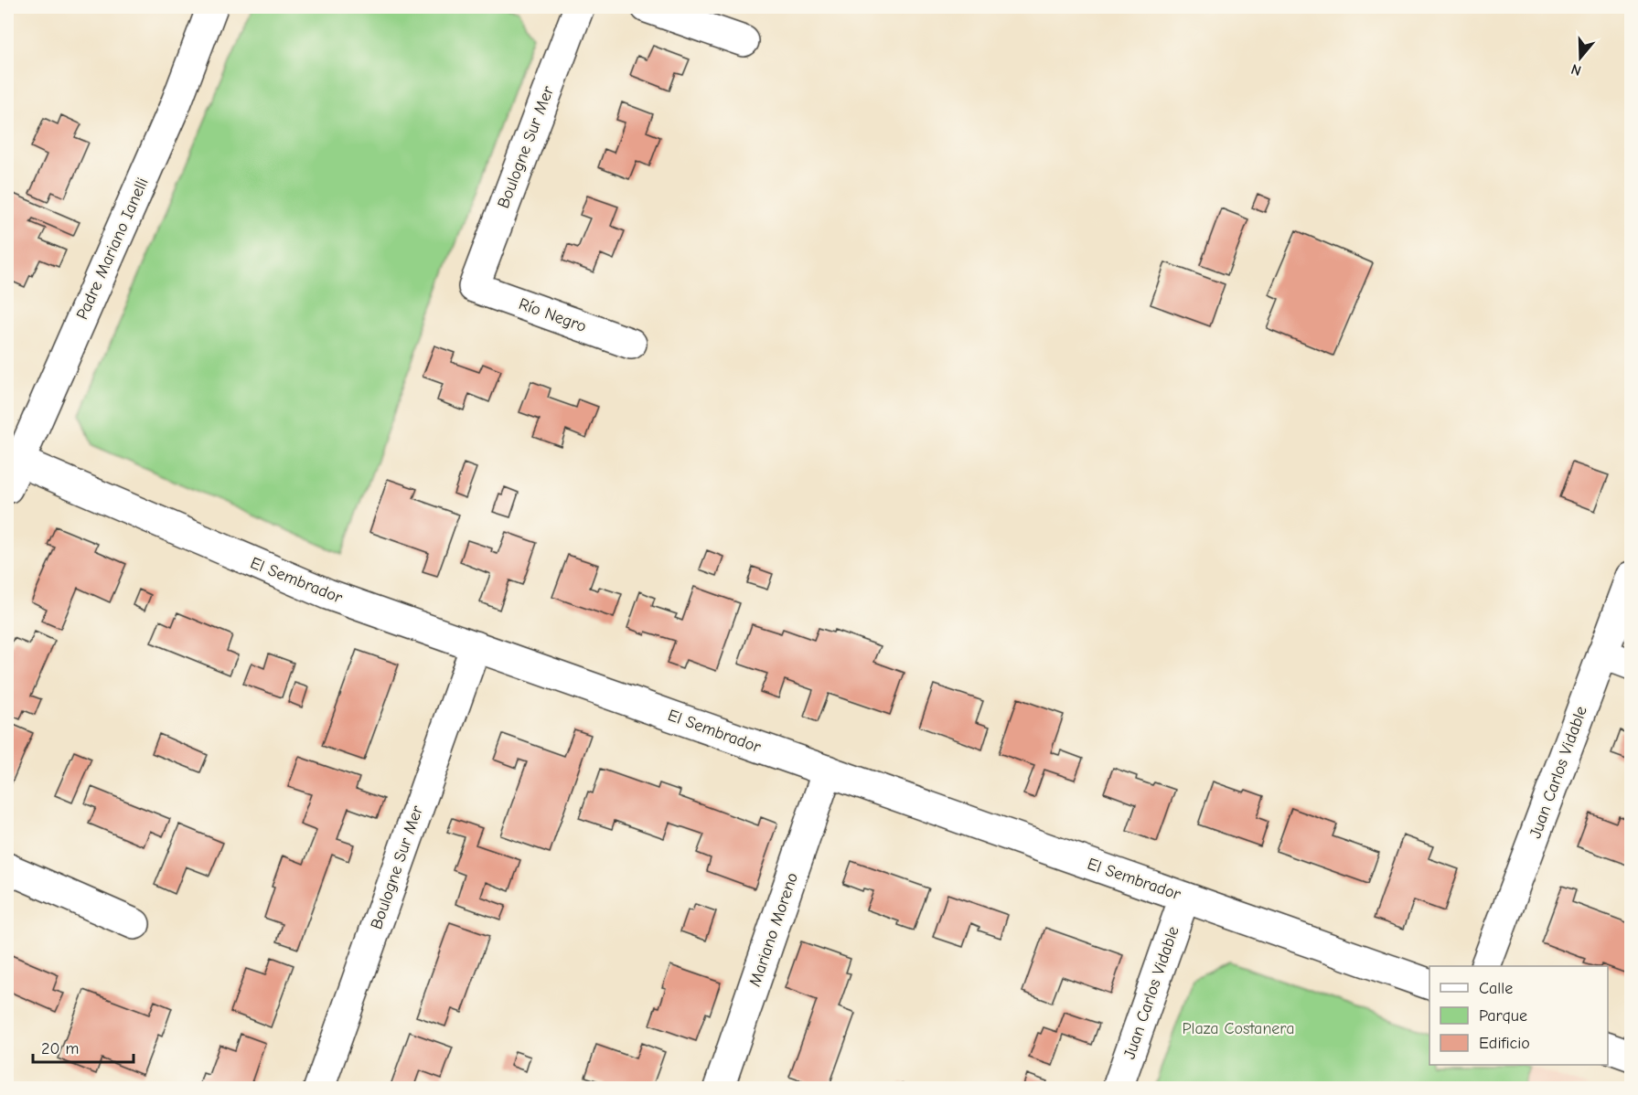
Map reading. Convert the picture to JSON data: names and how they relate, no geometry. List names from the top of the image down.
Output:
{
  "streets": {
    "street": [
      "Boulogne Sur Mer",
      "Padre Mariano Ianelli",
      "Río Negro",
      "El Sembrador",
      "Juan Carlos Vidable",
      "Mariano Moreno"
    ]
  },
  "crossings": [
    ["Boulogne Sur Mer", "Río Negro"],
    ["Boulogne Sur Mer", "El Sembrador"],
    ["Padre Mariano Ianelli", "El Sembrador"],
    ["El Sembrador", "Juan Carlos Vidable"],
    ["El Sembrador", "Mariano Moreno"]
  ],
  "parks": ["Plaza Costanera"],
  "legend": ["Calle", "Parque", "Edificio"],
  "scale_bar": "20 m",
  "north": "bottom"
}
